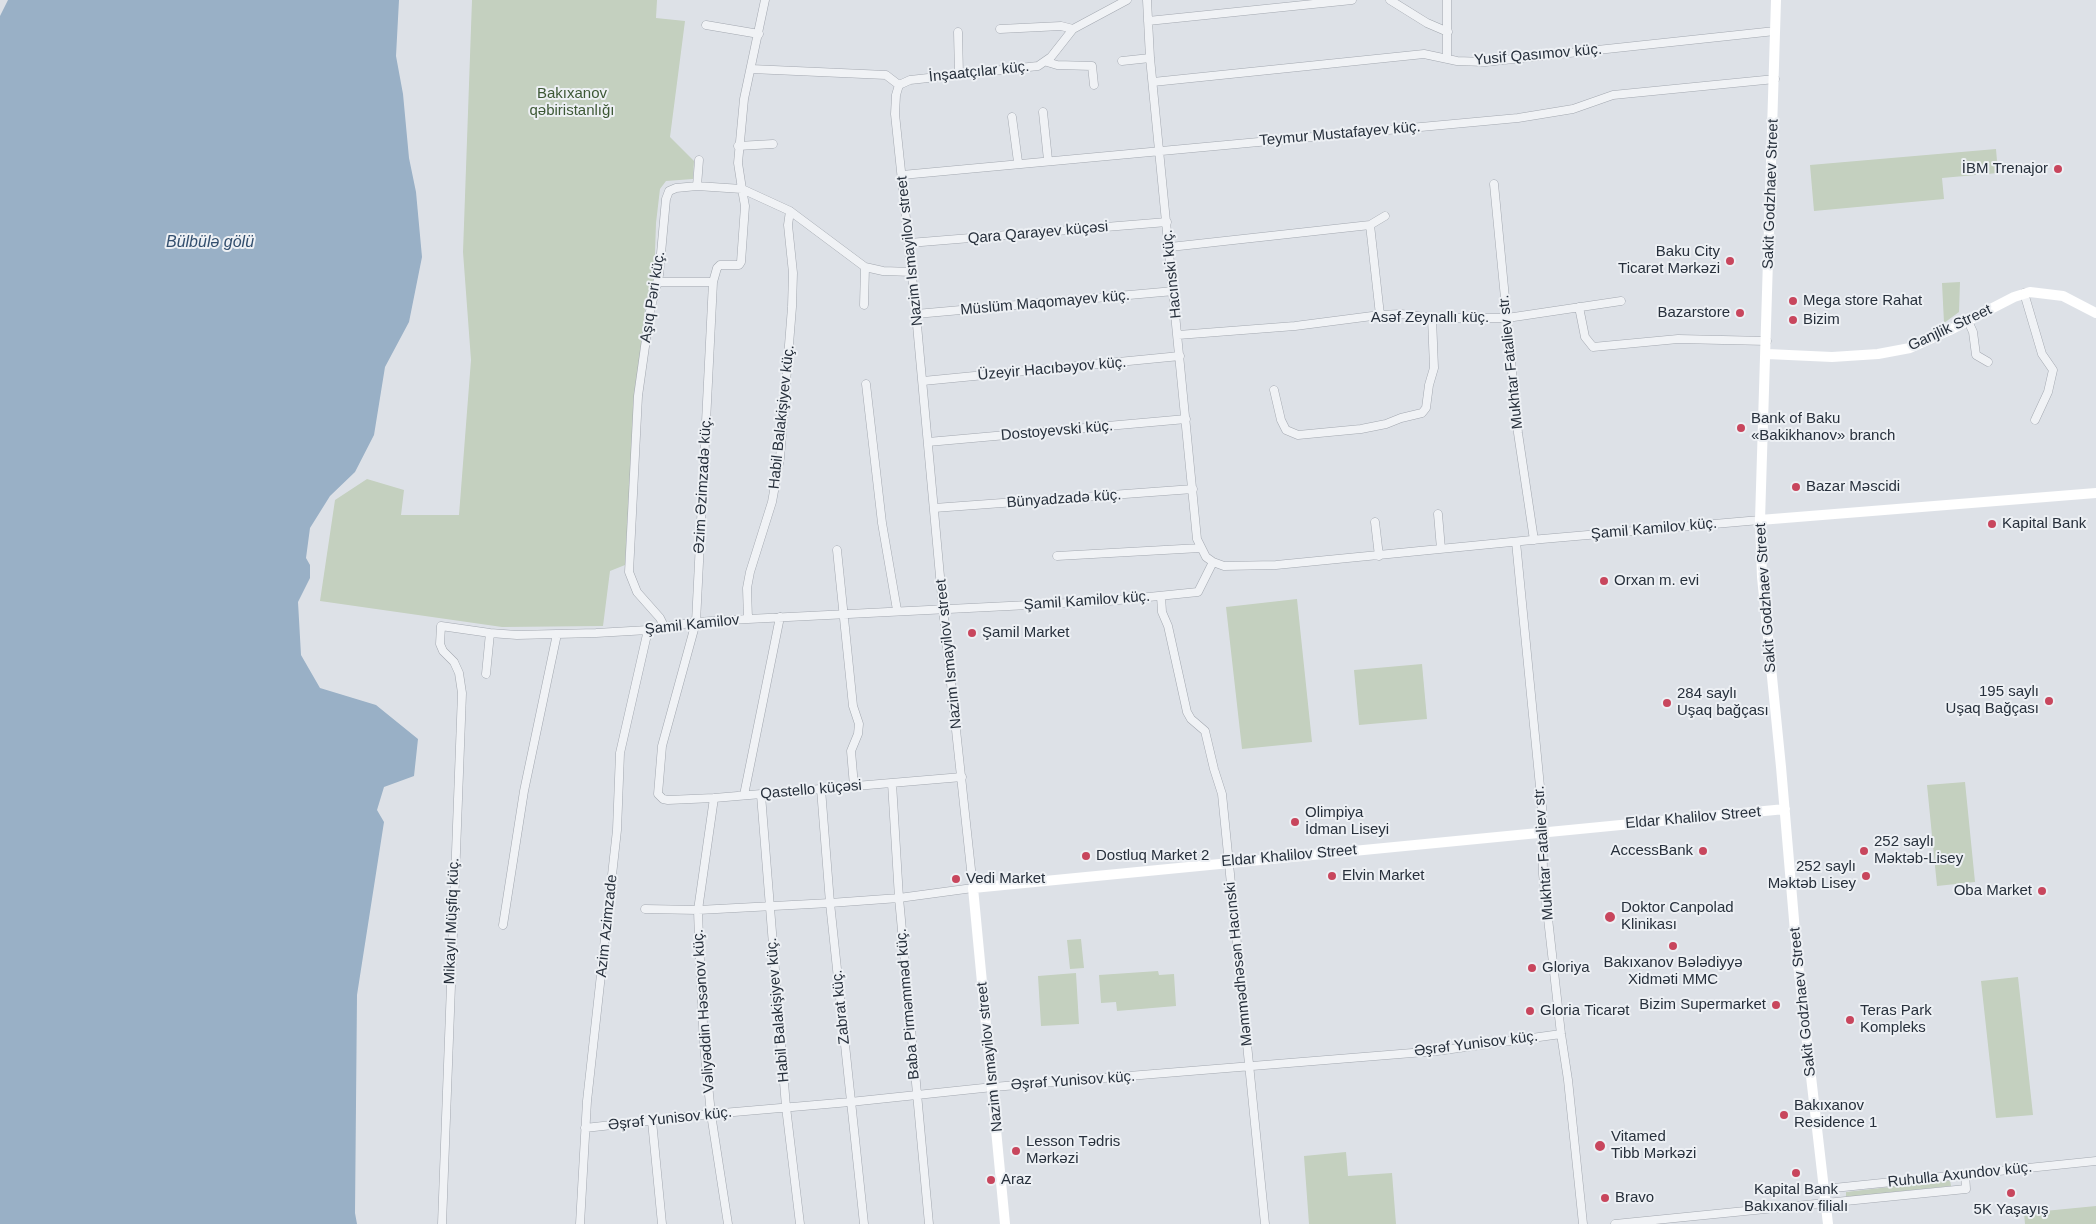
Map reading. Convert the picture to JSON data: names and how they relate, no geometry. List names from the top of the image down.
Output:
{
  "streets": {
    "street": [
      "Yusif Qasımov küç.",
      "İnşaatçılar küç.",
      "Teymur Mustafayev küç.",
      "Sakit Godzhaev Street",
      "Qara Qarayev küçəsi",
      "Nazim Ismayilov street",
      "Hacınski küç.",
      "Aşıq Pəri küç.",
      "Müslüm Maqomayev küç.",
      "Asəf Zeynallı küç.",
      "Ganjlik Street",
      "Mukhtar Fataliev str.",
      "Üzeyir Hacıbəyov küç.",
      "Habil Balakişiyev küç.",
      "Dostoyevski küç.",
      "Əzim Əzimzadə küç.",
      "Bünyadzadə küç.",
      "Şamil Kamilov küç.",
      "Şamil Kamilov",
      "Qastello küçəsi",
      "Eldar Khalilov Street",
      "Mikayıl Müşfiq küç.",
      "Azim Azimzade",
      "Məmmədhəsən Hacınski",
      "Baba Pirməmməd küç.",
      "Zabrat küç.",
      "Vəliyəddin Həsənov küç.",
      "Əşrəf Yunisov küç.",
      "Ruhulla Axundov küç."
    ]
  },
  "crossings": [
    ["Yusif Qasımov küç.", "Sakit Godzhaev Street"],
    ["Yusif Qasımov küç.", "Hacınski küç."],
    ["İnşaatçılar küç.", "Nazim Ismayilov street"],
    ["Teymur Mustafayev küç.", "Sakit Godzhaev Street"],
    ["Teymur Mustafayev küç.", "Nazim Ismayilov street"],
    ["Teymur Mustafayev küç.", "Hacınski küç."],
    ["Sakit Godzhaev Street", "Ganjlik Street"],
    ["Sakit Godzhaev Street", "Şamil Kamilov küç."],
    ["Sakit Godzhaev Street", "Eldar Khalilov Street"],
    ["Sakit Godzhaev Street", "Ruhulla Axundov küç."],
    ["Qara Qarayev küçəsi", "Nazim Ismayilov street"],
    ["Qara Qarayev küçəsi", "Hacınski küç."],
    ["Nazim Ismayilov street", "Müslüm Maqomayev küç."],
    ["Nazim Ismayilov street", "Üzeyir Hacıbəyov küç."],
    ["Nazim Ismayilov street", "Dostoyevski küç."],
    ["Nazim Ismayilov street", "Bünyadzadə küç."],
    ["Nazim Ismayilov street", "Şamil Kamilov küç."],
    ["Nazim Ismayilov street", "Şamil Kamilov"],
    ["Nazim Ismayilov street", "Qastello küçəsi"],
    ["Nazim Ismayilov street", "Eldar Khalilov Street"],
    ["Nazim Ismayilov street", "Əşrəf Yunisov küç."],
    ["Hacınski küç.", "Müslüm Maqomayev küç."],
    ["Hacınski küç.", "Asəf Zeynallı küç."],
    ["Hacınski küç.", "Üzeyir Hacıbəyov küç."],
    ["Hacınski küç.", "Dostoyevski küç."],
    ["Hacınski küç.", "Bünyadzadə küç."],
    ["Aşıq Pəri küç.", "Habil Balakişiyev küç."],
    ["Aşıq Pəri küç.", "Şamil Kamilov"],
    ["Asəf Zeynallı küç.", "Mukhtar Fataliev str."],
    ["Mukhtar Fataliev str.", "Şamil Kamilov küç."],
    ["Mukhtar Fataliev str.", "Eldar Khalilov Street"],
    ["Mukhtar Fataliev str.", "Əşrəf Yunisov küç."],
    ["Habil Balakişiyev küç.", "Şamil Kamilov"],
    ["Habil Balakişiyev küç.", "Qastello küçəsi"],
    ["Habil Balakişiyev küç.", "Əşrəf Yunisov küç."],
    ["Əzim Əzimzadə küç.", "Şamil Kamilov"],
    ["Əzim Əzimzadə küç.", "Qastello küçəsi"],
    ["Şamil Kamilov küç.", "Şamil Kamilov"],
    ["Şamil Kamilov küç.", "Məmmədhəsən Hacınski"],
    ["Şamil Kamilov", "Mikayıl Müşfiq küç."],
    ["Şamil Kamilov", "Azim Azimzade"],
    ["Qastello küçəsi", "Baba Pirməmməd küç."],
    ["Qastello küçəsi", "Zabrat küç."],
    ["Qastello küçəsi", "Vəliyəddin Həsənov küç."],
    ["Eldar Khalilov Street", "Məmmədhəsən Hacınski"],
    ["Azim Azimzade", "Əşrəf Yunisov küç."],
    ["Məmmədhəsən Hacınski", "Əşrəf Yunisov küç."],
    ["Baba Pirməmməd küç.", "Əşrəf Yunisov küç."],
    ["Zabrat küç.", "Əşrəf Yunisov küç."],
    ["Vəliyəddin Həsənov küç.", "Əşrəf Yunisov küç."]
  ],
  "water": ["Bülbülə gölü"],
  "parks": ["Bakıxanov qəbiristanlığı"],
  "places": [
    "İBM Trenajor",
    "Baku City Ticarət Mərkəzi",
    "Mega store Rahat",
    "Bazarstore",
    "Bizim",
    "Bank of Baku «Bakikhanov» branch",
    "Bazar Məscidi",
    "Kapital Bank",
    "Orxan m. evi",
    "Şamil Market",
    "195 saylı Uşaq Bağçası",
    "284 saylı Uşaq bağçası",
    "Olimpiya İdman Liseyi",
    "AccessBank",
    "252 saylı Məktəb-Lisey",
    "Dostluq Market 2",
    "Elvin Market",
    "252 saylı Məktəb Lisey",
    "Vedi Market",
    "Oba Market",
    "Doktor Canpolad Klinikası",
    "Bakıxanov Bələdiyyə Xidməti MMC",
    "Gloriya",
    "Bizim Supermarket",
    "Gloria Ticarət",
    "Teras Park Kompleks",
    "Bakıxanov Residence 1",
    "Vitamed Tibb Mərkəzi",
    "Lesson Tədris Mərkəzi",
    "Kapital Bank Bakıxanov filialı",
    "Araz",
    "5K Yaşayış",
    "Bravo"
  ]
}
